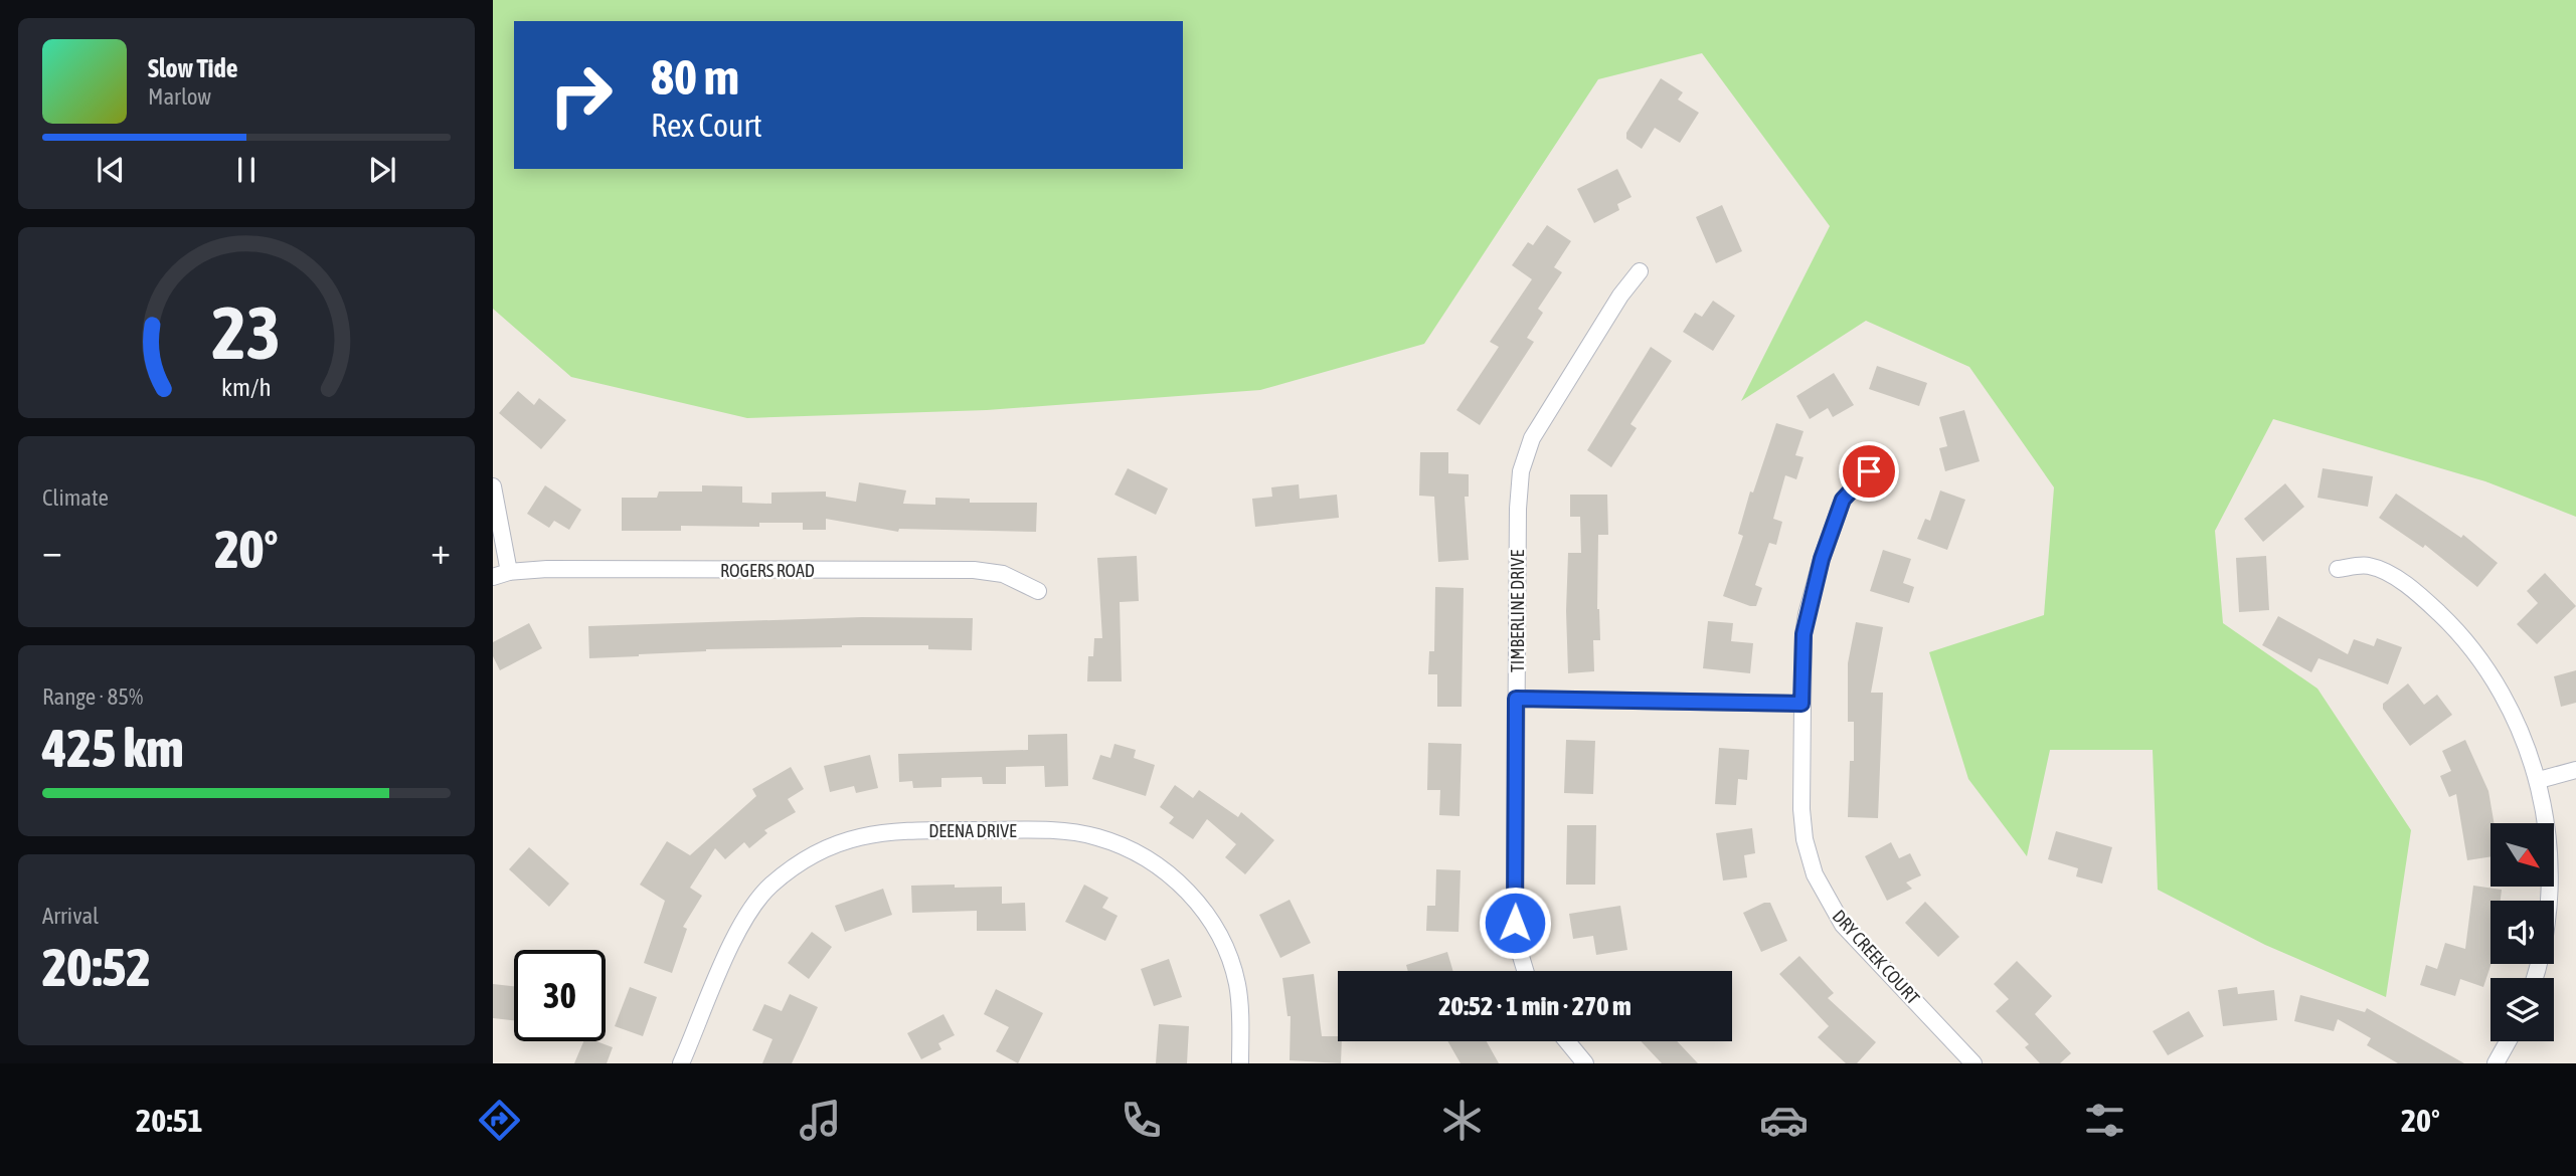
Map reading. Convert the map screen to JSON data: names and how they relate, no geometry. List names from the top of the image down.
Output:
{
  "streets": {
    "street": [
      "ROGERS ROAD",
      "TIMBERLINE DRIVE",
      "DEENA DRIVE",
      "DRY CREEK COURT"
    ]
  },
  "north": "bottom right",
  "page": {
    "turn": ["80 m", "Rex Court"],
    "song": ["Slow Tide", "Marlow"],
    "tile": [
      "Climate",
      ["Range · 85%", "425 km"],
      ["Arrival", "20:52"]
    ],
    "heat": ["−", "20°", "+"],
    "limit": "30",
    "trip": "20:52 · 1 min · 270 m",
    "tabs": ["20:51", "20°"],
    "gauge": ["23", "km/h"]
  }
}
